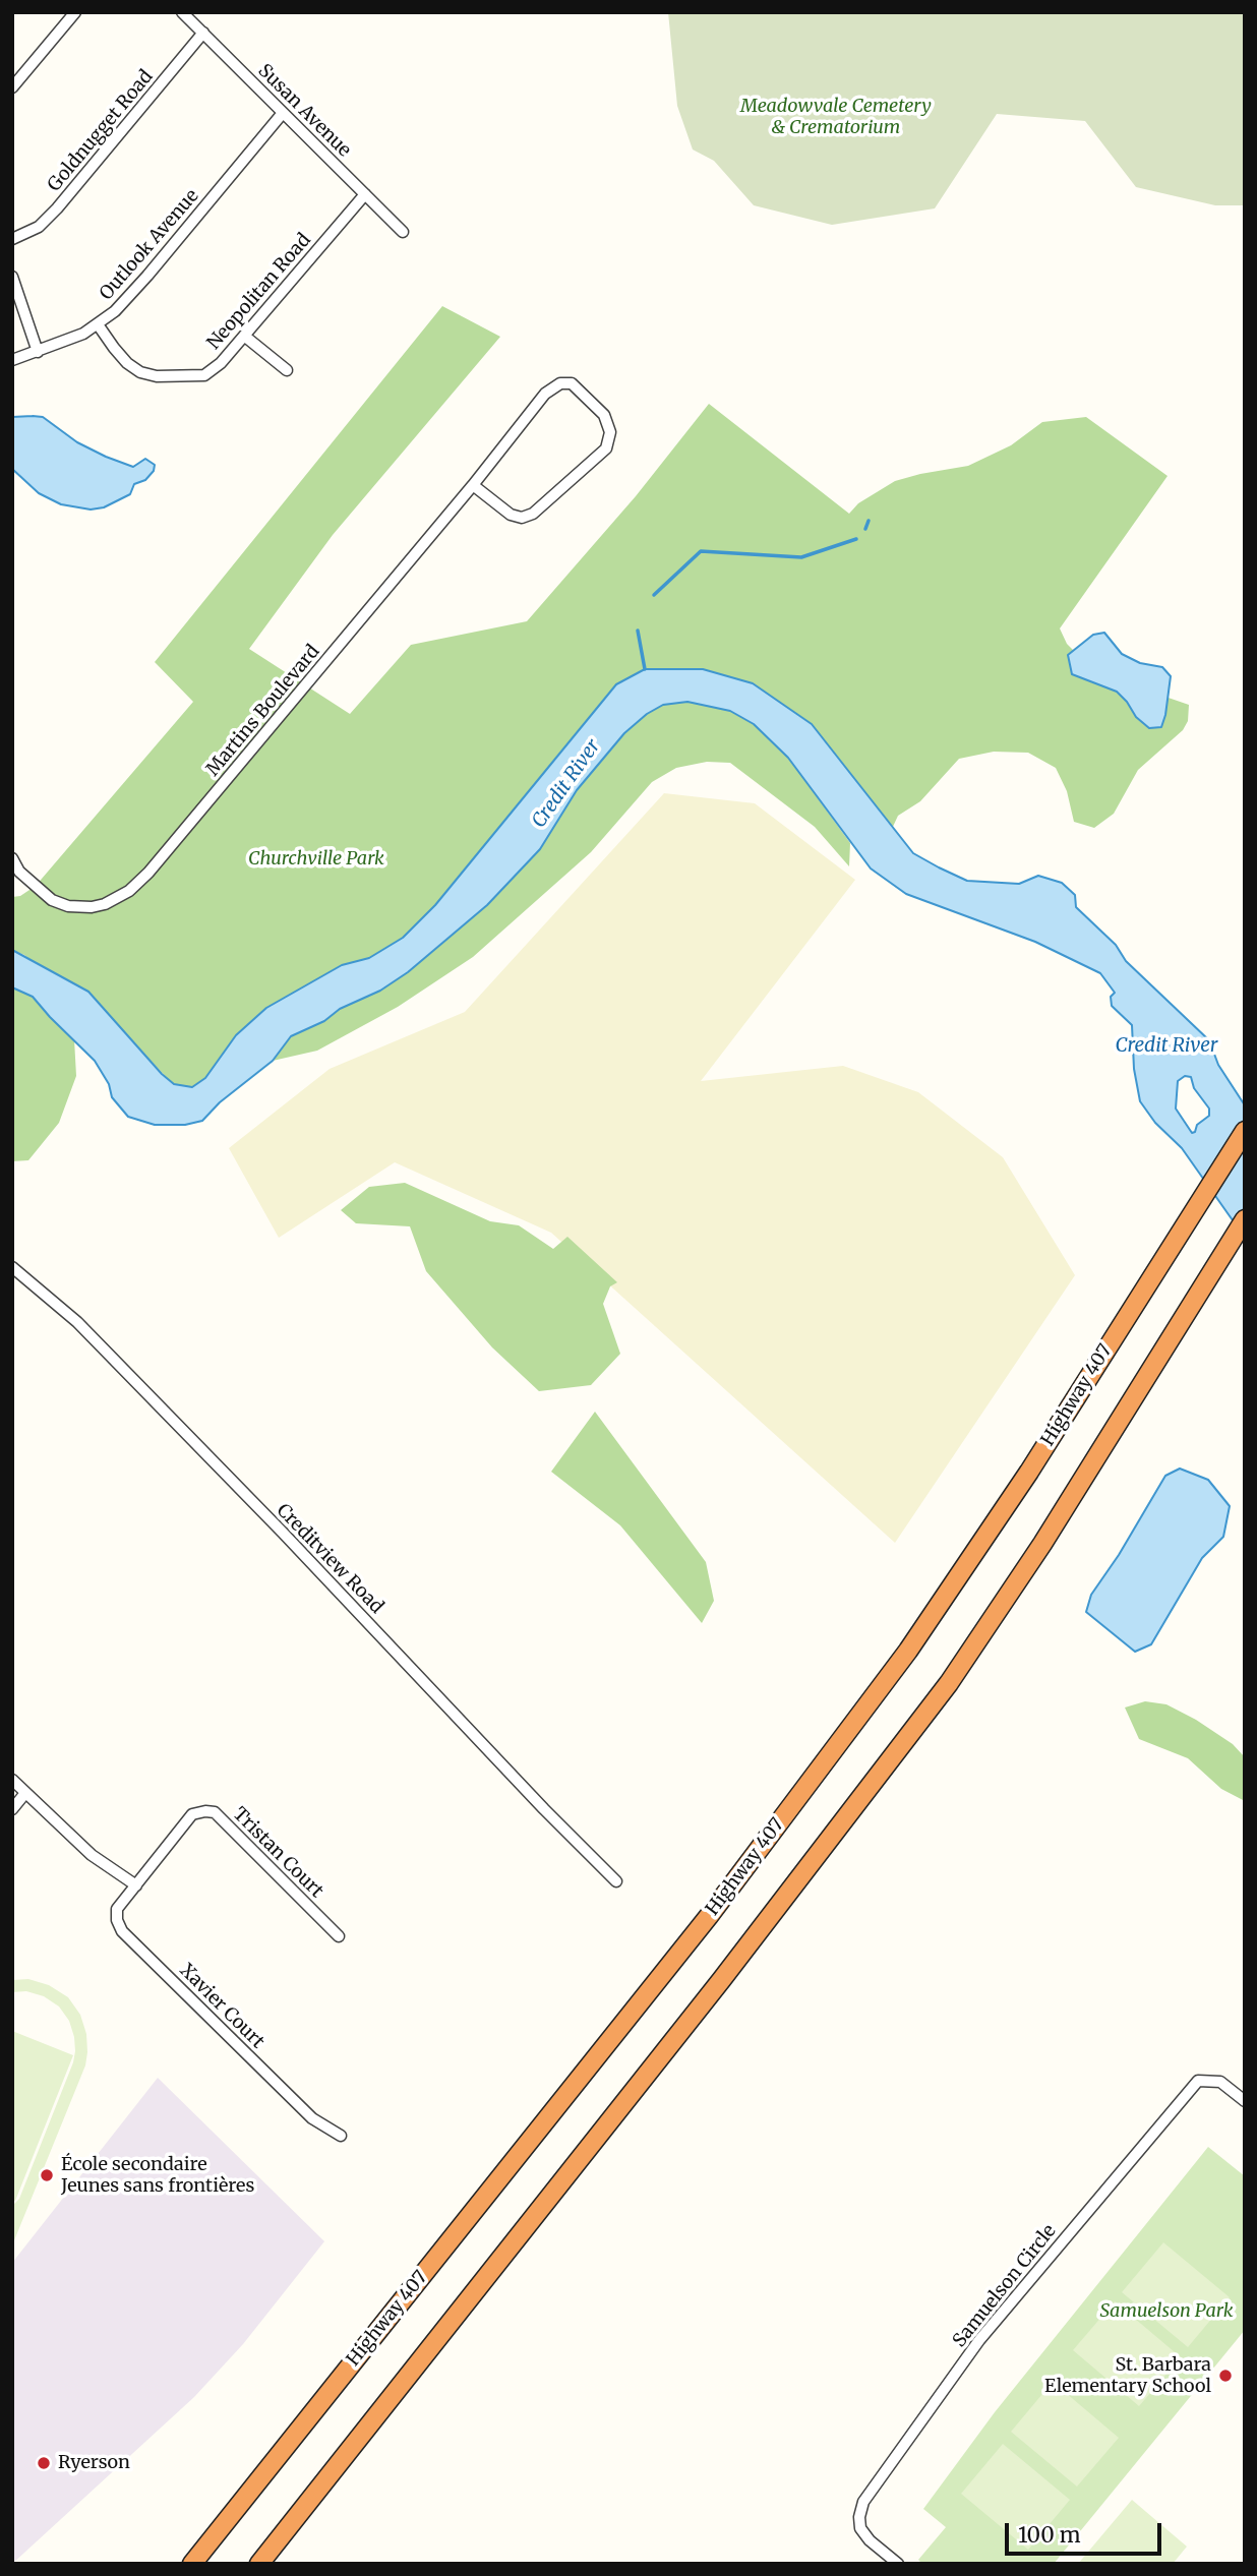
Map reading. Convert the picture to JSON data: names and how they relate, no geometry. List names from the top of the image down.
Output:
{
  "streets": {
    "highway": ["Highway 407"],
    "street": [
      "Susan Avenue",
      "Goldnugget Road",
      "Outlook Avenue",
      "Neopolitan Road",
      "Martins Boulevard",
      "Creditview Road",
      "Tristan Court",
      "Xavier Court",
      "Samuelson Circle"
    ]
  },
  "crossings": [
    ["Susan Avenue", "Goldnugget Road"],
    ["Susan Avenue", "Outlook Avenue"],
    ["Susan Avenue", "Neopolitan Road"],
    ["Outlook Avenue", "Neopolitan Road"],
    ["Tristan Court", "Xavier Court"]
  ],
  "water": ["Credit River"],
  "parks": ["Meadowvale Cemetery & Crematorium", "Churchville Park", "Samuelson Park"],
  "places": ["École secondaire Jeunes sans frontières", "St. Barbara Elementary School", "Ryerson"],
  "scale_bar": "100 m"
}
